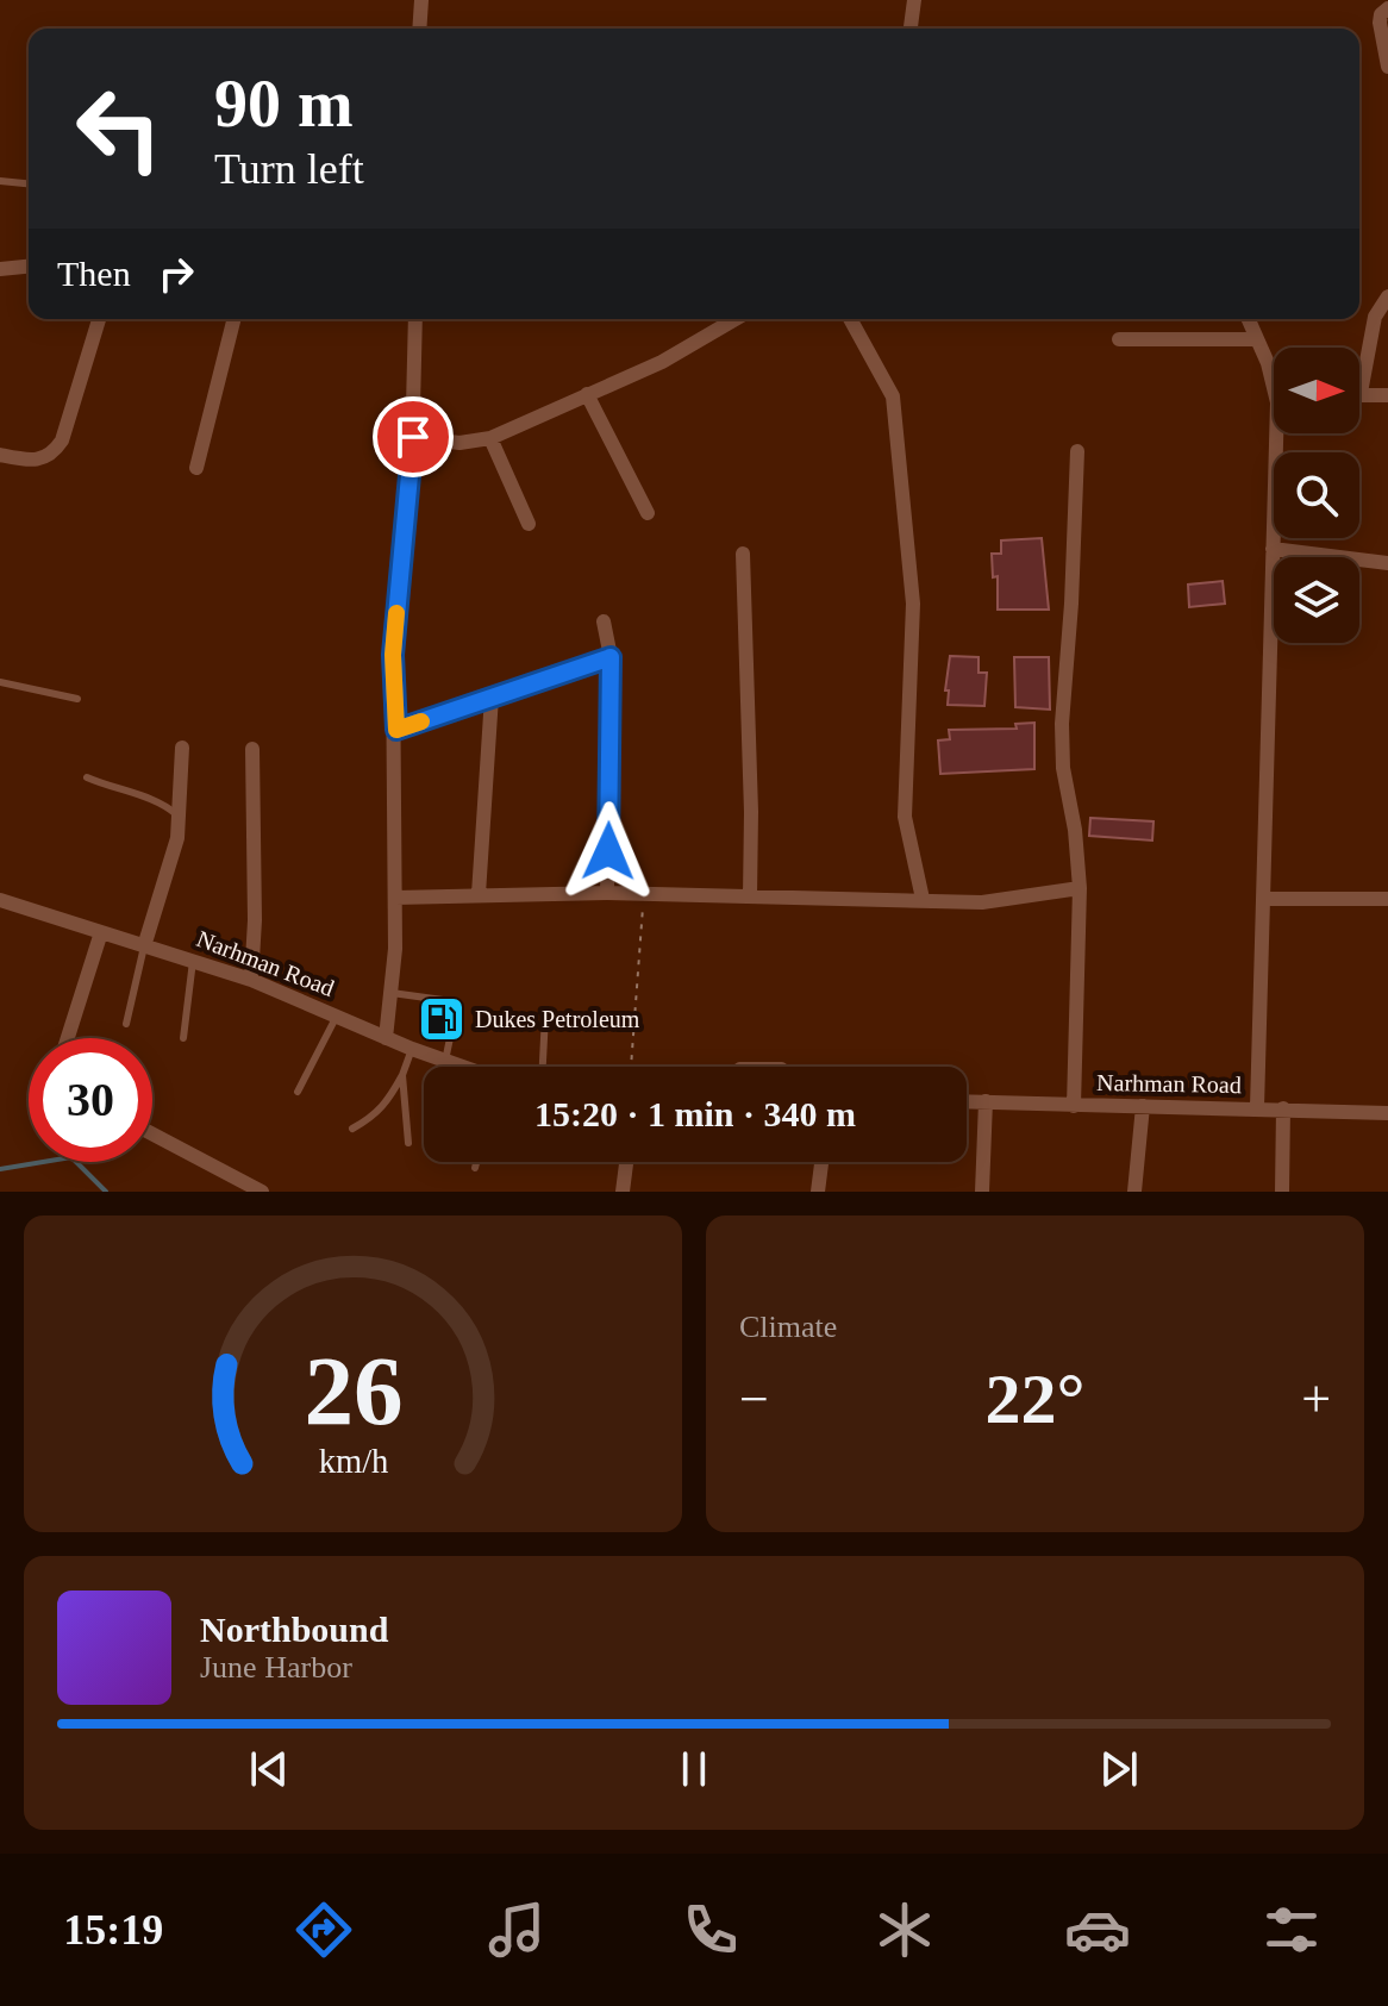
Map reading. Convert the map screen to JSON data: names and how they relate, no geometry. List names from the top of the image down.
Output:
{
  "streets": {
    "street": ["Narhman Road"]
  },
  "places": {
    "fuel station": ["Dukes Petroleum"]
  },
  "north": "right",
  "page": {
    "turn": ["90 m", "Turn left"],
    "then": "Then",
    "limit": "30",
    "trip": "15:20 · 1 min · 340 m",
    "tile": "Climate",
    "heat": ["−", "22°", "+"],
    "song": ["Northbound", "June Harbor"],
    "tabs": "15:19",
    "gauge": ["26", "km/h"]
  }
}
